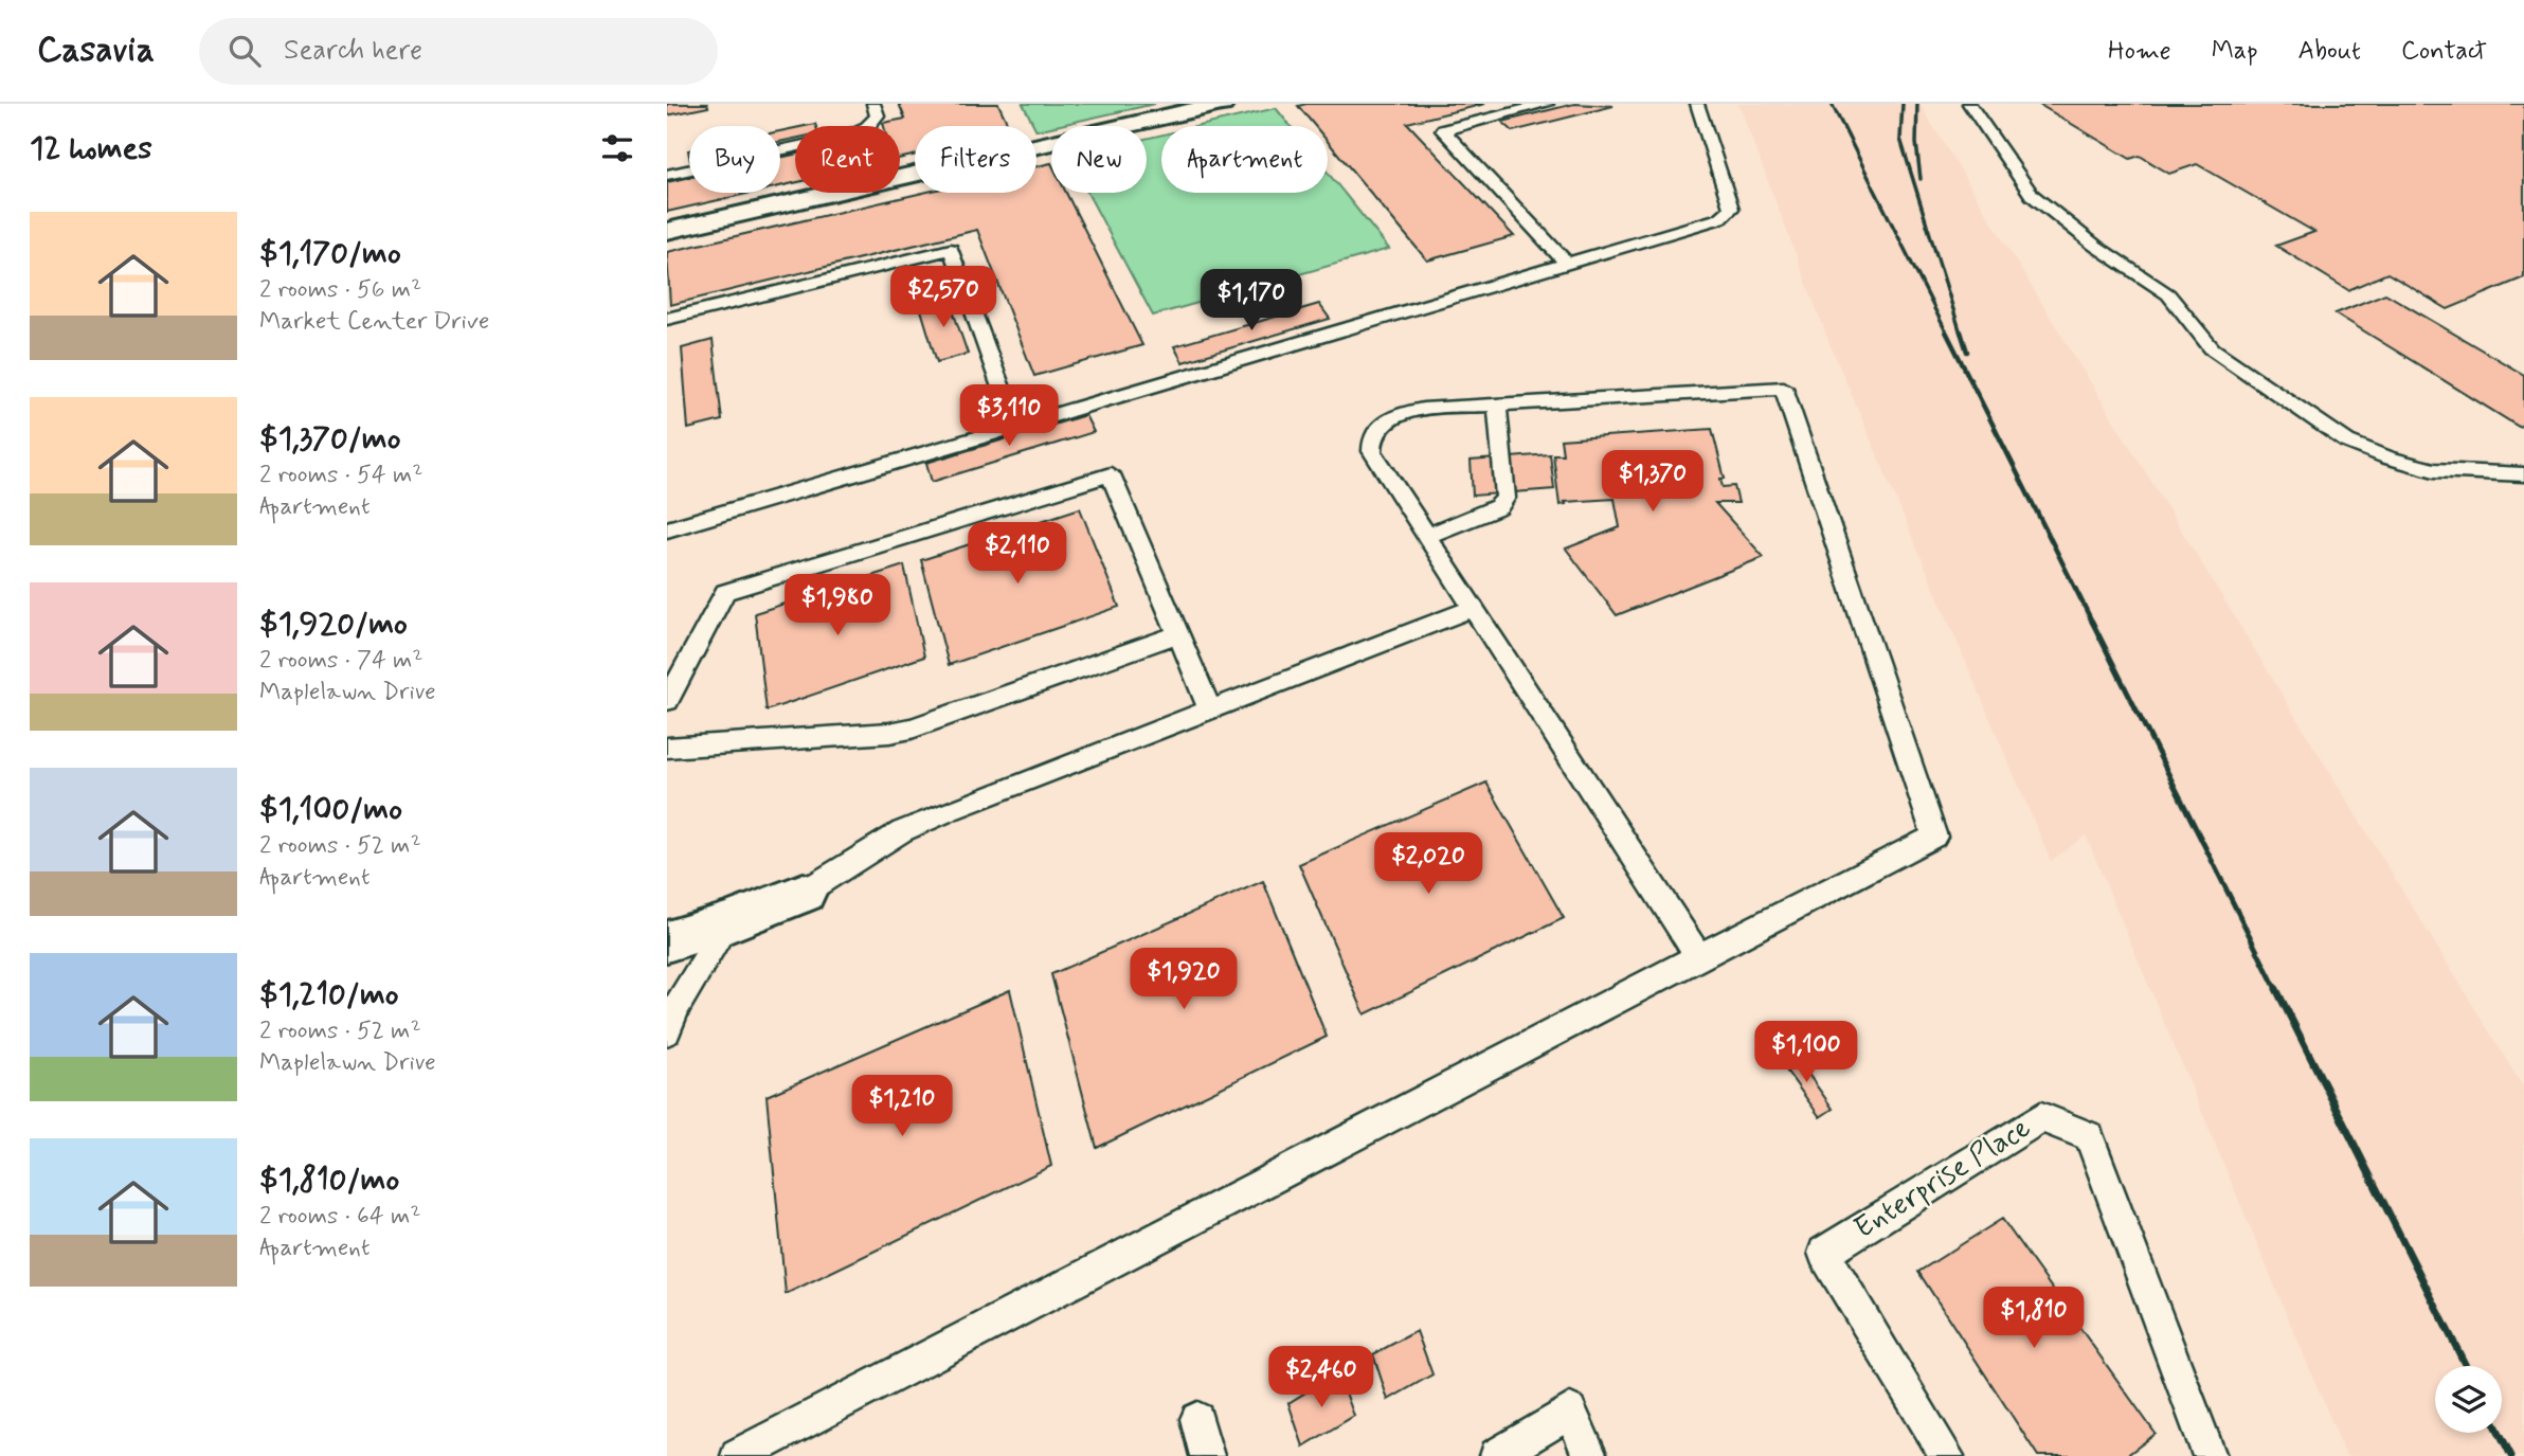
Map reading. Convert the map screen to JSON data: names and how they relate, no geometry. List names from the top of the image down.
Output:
{
  "streets": {
    "lane": ["Enterprise Place"]
  },
  "page": {
    "header": "Casavia",
    "search": "Search here",
    "nav": [
      "Home",
      "Map",
      "About",
      "Contact"
    ],
    "heading": "12 homes",
    "chip": [
      "Buy",
      "Rent",
      "Filters",
      "New",
      "Apartment"
    ],
    "list": [
      {
        "name": "$1,170/mo",
        "note": "2 rooms · 56 m² · Market Center Drive"
      },
      {
        "name": "$1,370/mo",
        "note": "2 rooms · 54 m² · Apartment"
      },
      {
        "name": "$1,920/mo",
        "note": "2 rooms · 74 m² · Maplelawn Drive"
      },
      {
        "name": "$1,100/mo",
        "note": "2 rooms · 52 m² · Apartment"
      },
      {
        "name": "$1,210/mo",
        "note": "2 rooms · 52 m² · Maplelawn Drive"
      },
      {
        "name": "$1,810/mo",
        "note": "2 rooms · 64 m² · Apartment"
      }
    ],
    "price": [
      "$2,570",
      "$1,170",
      "$3,110",
      "$1,370",
      "$2,110",
      "$1,980",
      "$2,020",
      "$1,920",
      "$1,100",
      "$1,210",
      "$1,810",
      "$2,460"
    ]
  }
}
